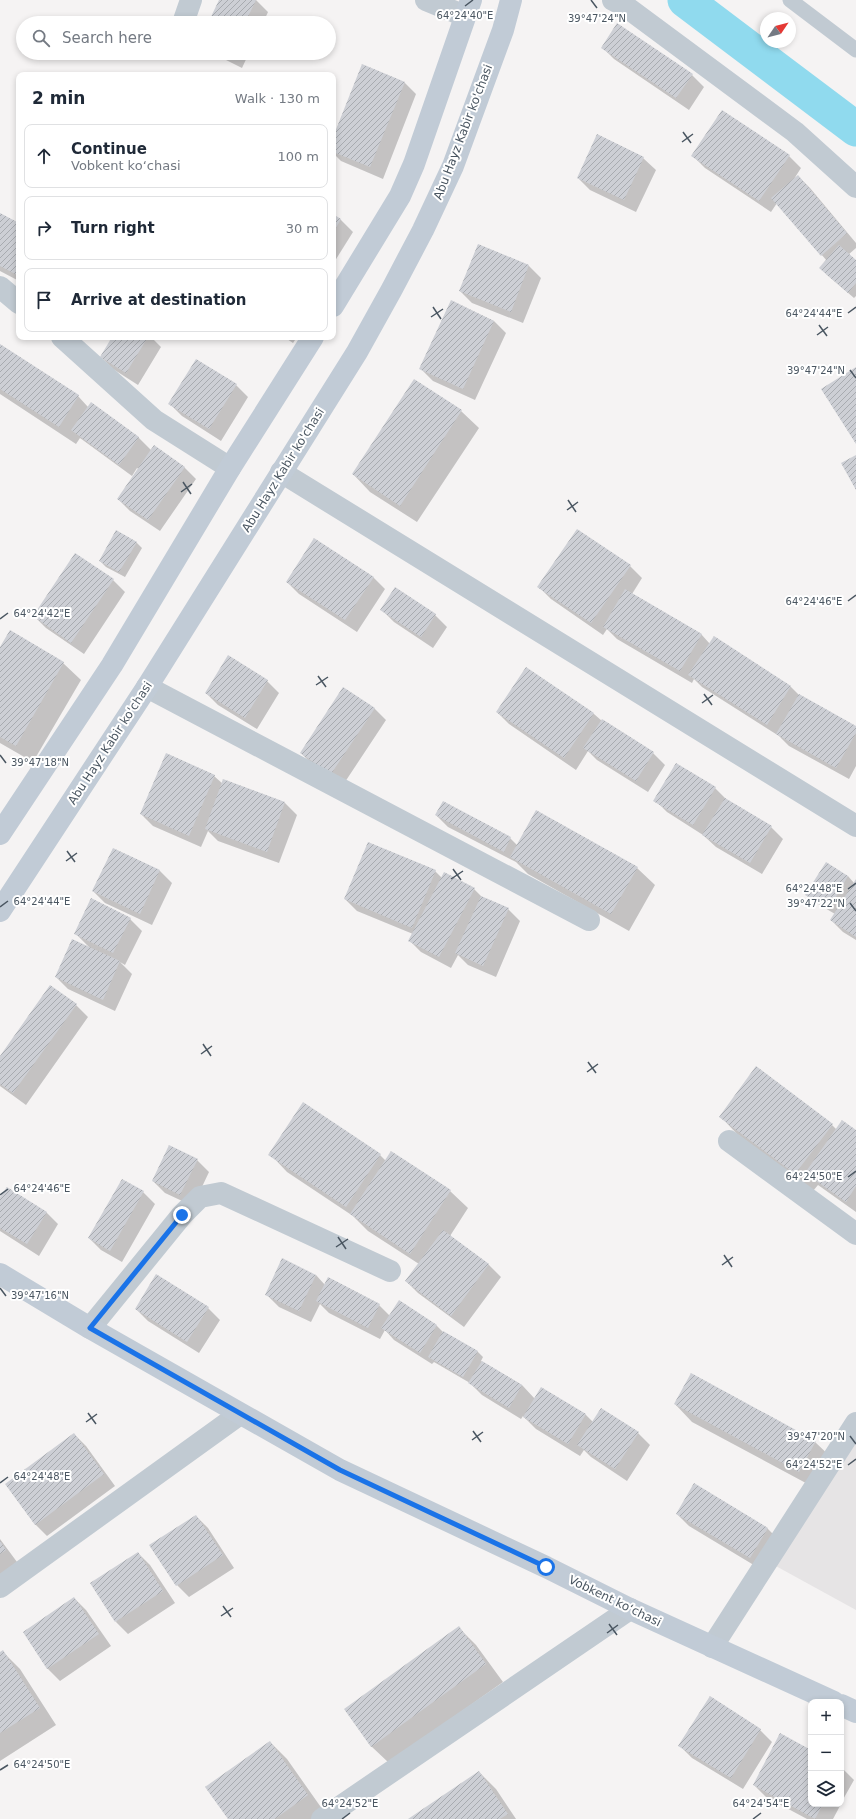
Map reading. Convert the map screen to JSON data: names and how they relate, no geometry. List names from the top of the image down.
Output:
{
  "streets": {
    "main road": ["Abu Hayz Kabir ko'chasi", "Vobkent koʻchasi"]
  },
  "north": "top right",
  "page": {
    "search": "Search here",
    "heading": ["2 min", "Walk · 130 m"],
    "list": [
      ["Continue", "Vobkent koʻchasi", "100 m"],
      ["Turn right", "30 m"],
      "Arrive at destination"
    ],
    "map_buttons": ["+", "−"]
  },
  "coordinates": [
    "64°24'40\"E",
    "39°47'24\"N",
    "64°24'44\"E",
    "64°24'46\"E",
    "64°24'42\"E",
    "39°47'18\"N",
    "64°24'48\"E",
    "39°47'22\"N",
    "64°24'50\"E",
    "39°47'16\"N",
    "39°47'20\"N",
    "64°24'52\"E",
    "64°24'54\"E"
  ]
}
